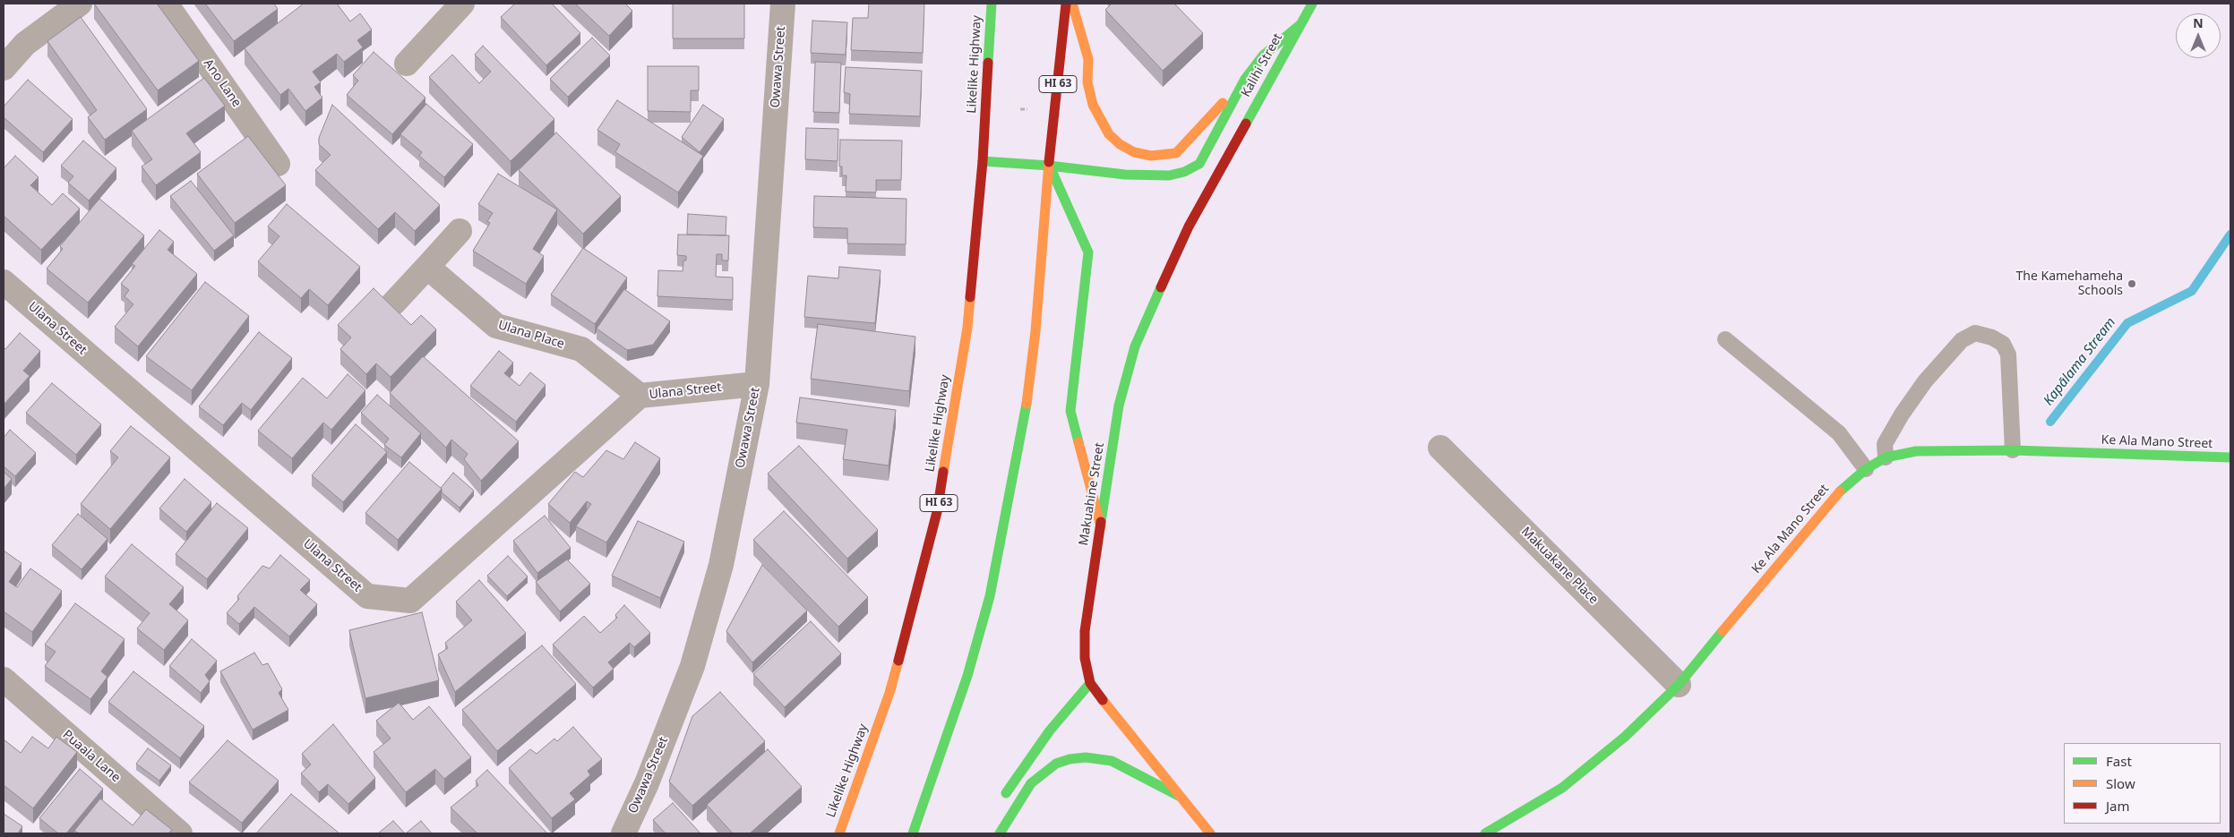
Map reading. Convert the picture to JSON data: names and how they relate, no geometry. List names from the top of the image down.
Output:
{
  "streets": {
    "main road": [
      "Likelike Highway",
      "Kalihi Street",
      "HI 63",
      "Ke Ala Mano Street",
      "Makuahine Street"
    ],
    "street": [
      "Owawa Street",
      "Ano Lane",
      "Ulana Street",
      "Ulana Place",
      "Makuakane Place",
      "Puaala Lane"
    ]
  },
  "crossings": [
    ["Kalihi Street", "Makuahine Street"],
    ["Owawa Street", "Ulana Street"],
    ["Ulana Street", "Ulana Place"],
    ["Ke Ala Mano Street", "Makuakane Place"]
  ],
  "water": ["Kapālama Stream"],
  "places": ["The Kamehameha Schools"],
  "legend": ["Fast", "Slow", "Jam"],
  "north": "top"
}
